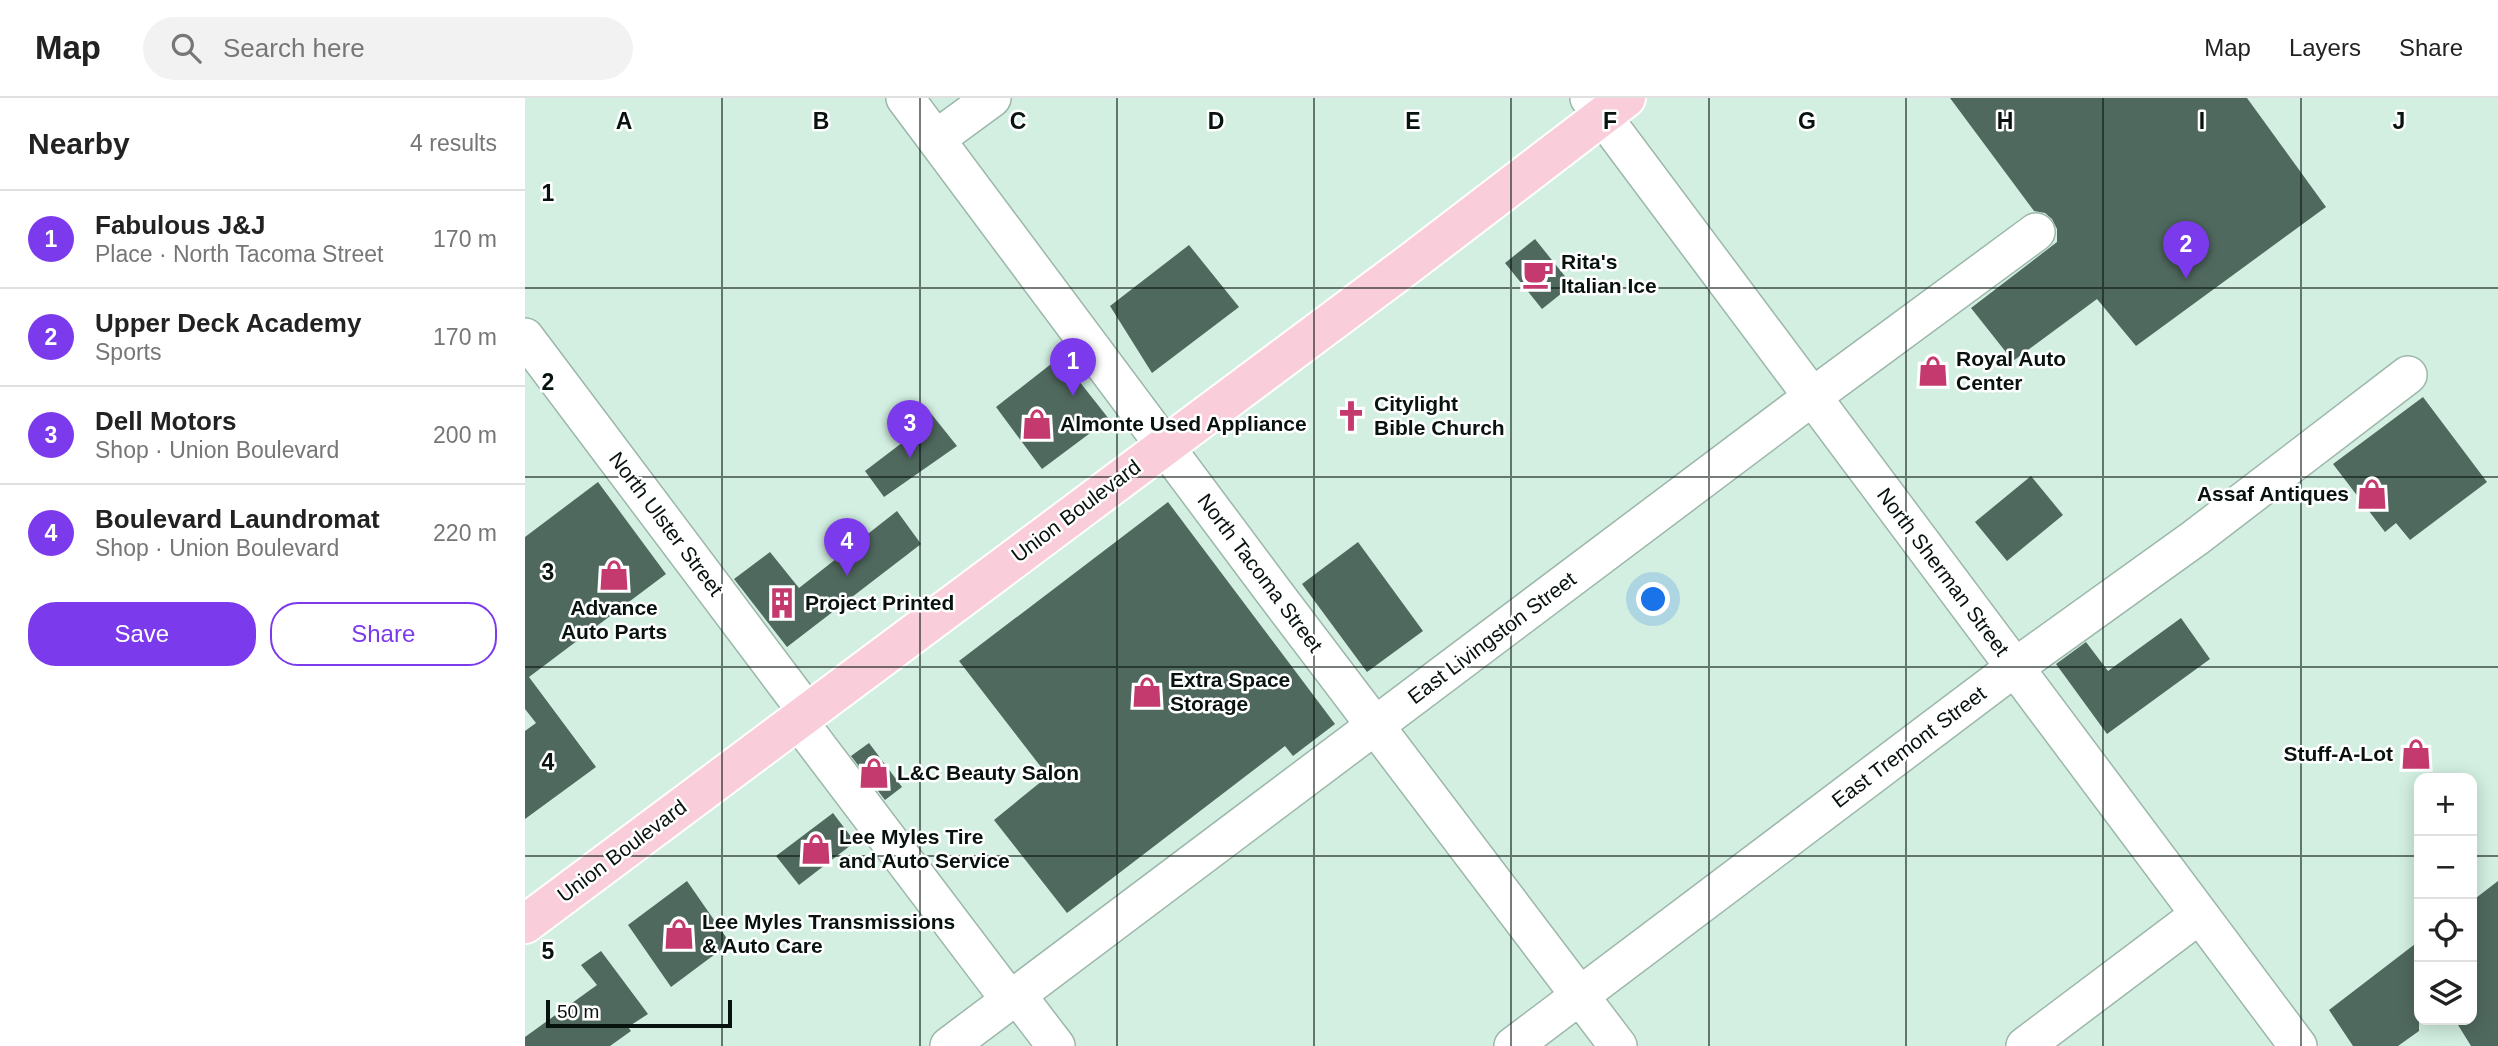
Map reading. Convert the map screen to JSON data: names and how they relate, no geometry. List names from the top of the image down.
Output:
{
  "streets": {
    "main road": ["Union Boulevard"],
    "street": [
      "North Ulster Street",
      "North Sherman Street",
      "North Tacoma Street",
      "East Livingston Street",
      "East Tremont Street"
    ]
  },
  "crossings": [
    ["Union Boulevard", "North Ulster Street"],
    ["Union Boulevard", "North Sherman Street"],
    ["Union Boulevard", "North Tacoma Street"],
    ["North Ulster Street", "East Livingston Street"],
    ["North Sherman Street", "East Livingston Street"],
    ["North Sherman Street", "East Tremont Street"],
    ["North Tacoma Street", "East Livingston Street"],
    ["North Tacoma Street", "East Tremont Street"]
  ],
  "places": {
    "cafe": ["Rita's Italian Ice"],
    "shop": [
      "Royal Auto Center",
      "Almonte Used Appliance",
      "Assaf Antiques",
      "Advance Auto Parts",
      "Extra Space Storage",
      "Stuff-A-Lot",
      "L&C Beauty Salon",
      "Lee Myles Tire and Auto Service",
      "Lee Myles Transmissions & Auto Care"
    ],
    "church": ["Citylight Bible Church"],
    "building": ["Project Printed"]
  },
  "scale_bar": "50 m",
  "page": {
    "header": "Map",
    "search": "Search here",
    "nav": ["Map", "Layers", "Share"],
    "heading": ["Nearby", "4 results"],
    "list": [
      {
        "mark": "1",
        "name": "Fabulous J&J",
        "note": "Place · North Tacoma Street",
        "value": "170 m"
      },
      {
        "mark": "2",
        "name": "Upper Deck Academy",
        "note": "Sports",
        "value": "170 m"
      },
      {
        "mark": "3",
        "name": "Dell Motors",
        "note": "Shop · Union Boulevard",
        "value": "200 m"
      },
      {
        "mark": "4",
        "name": "Boulevard Laundromat",
        "note": "Shop · Union Boulevard",
        "value": "220 m"
      }
    ],
    "pins": [
      "2",
      "1",
      "3",
      "4"
    ],
    "buttons": ["Save", "Share"],
    "map_buttons": ["+", "−"],
    "scale": "50 m"
  },
  "grid": {
    "columns": [
      "A",
      "B",
      "C",
      "D",
      "E",
      "F",
      "G",
      "H",
      "I",
      "J"
    ],
    "rows": [
      "1",
      "2",
      "3",
      "4",
      "5"
    ]
  }
}
